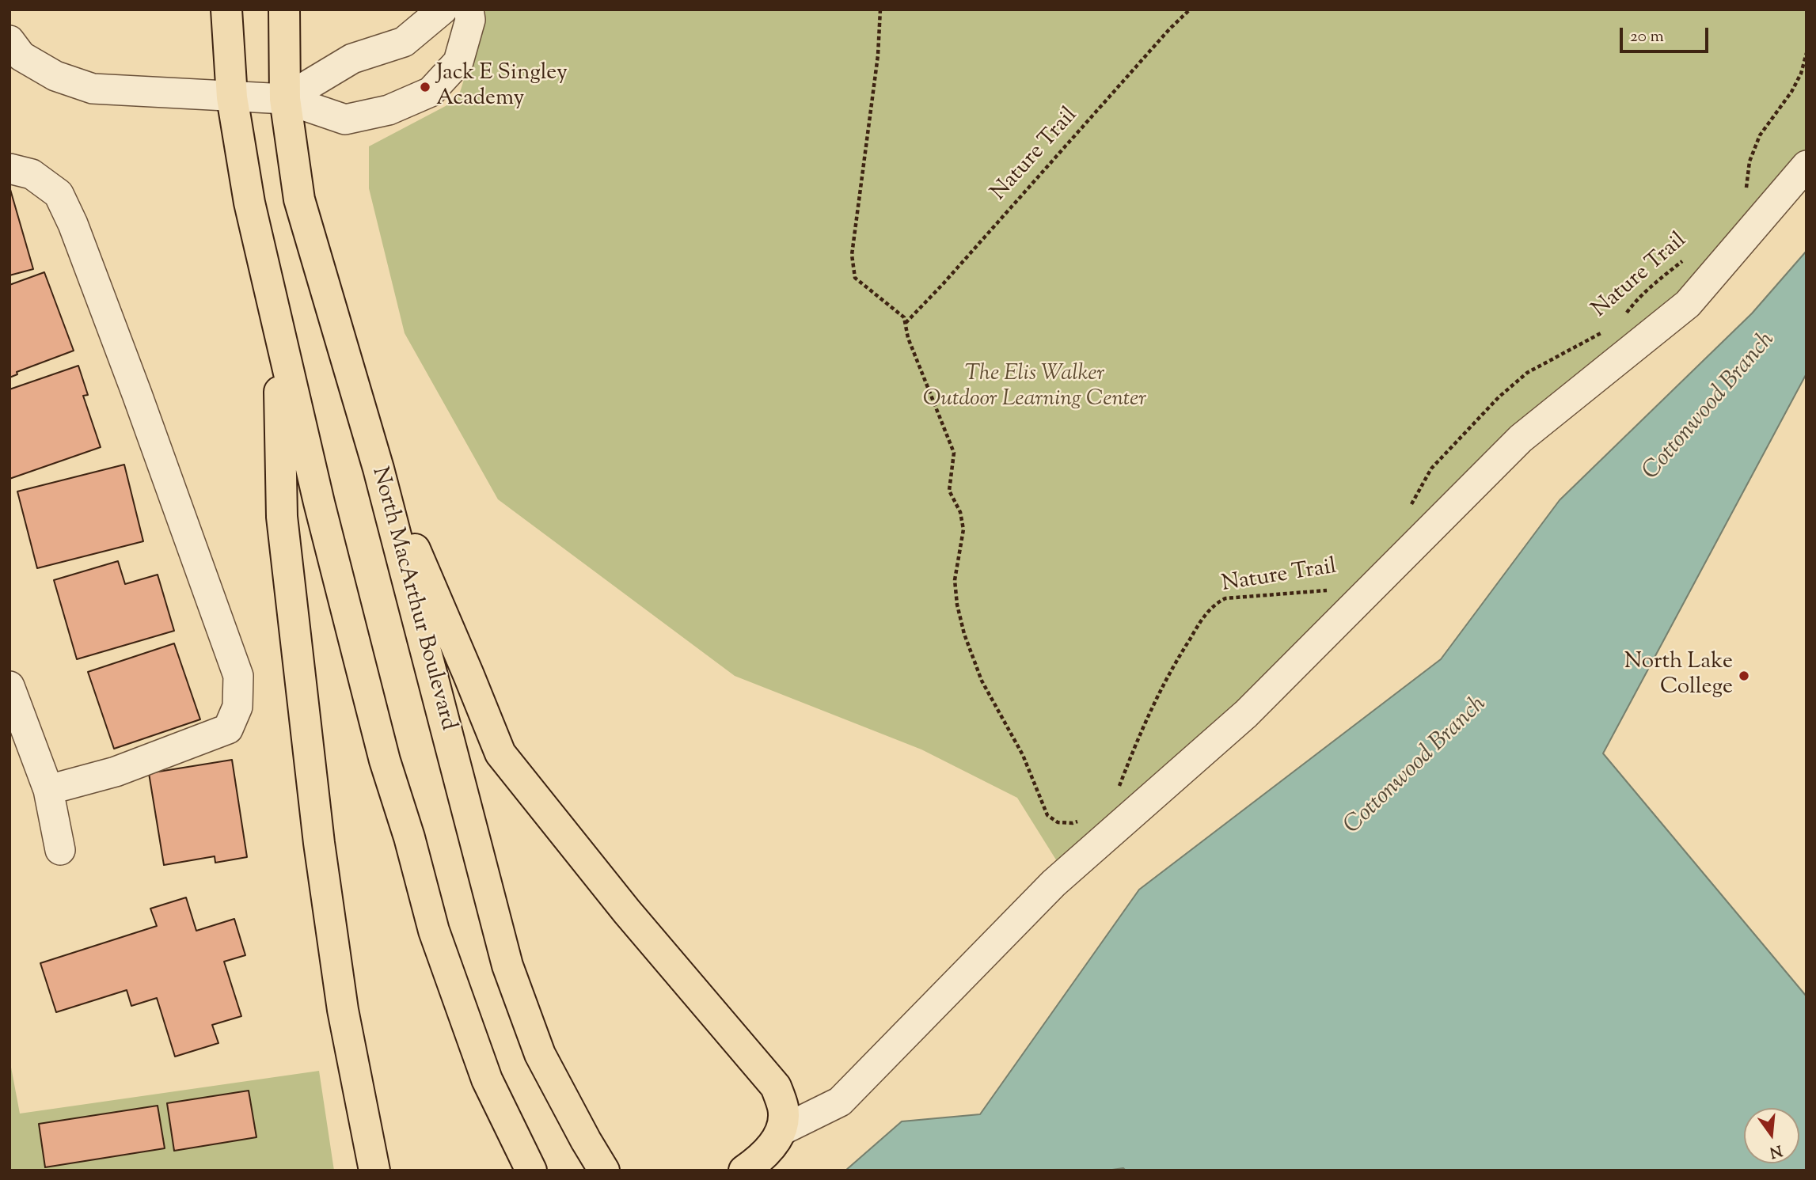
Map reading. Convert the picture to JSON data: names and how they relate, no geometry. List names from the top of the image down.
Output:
{
  "streets": {
    "main road": ["North MacArthur Boulevard"],
    "path": ["Nature Trail"]
  },
  "water": ["Cottonwood Branch"],
  "parks": ["The Elis Walker Outdoor Learning Center"],
  "places": ["Jack E Singley Academy", "North Lake College"],
  "scale_bar": "20 m",
  "north": "bottom"
}
